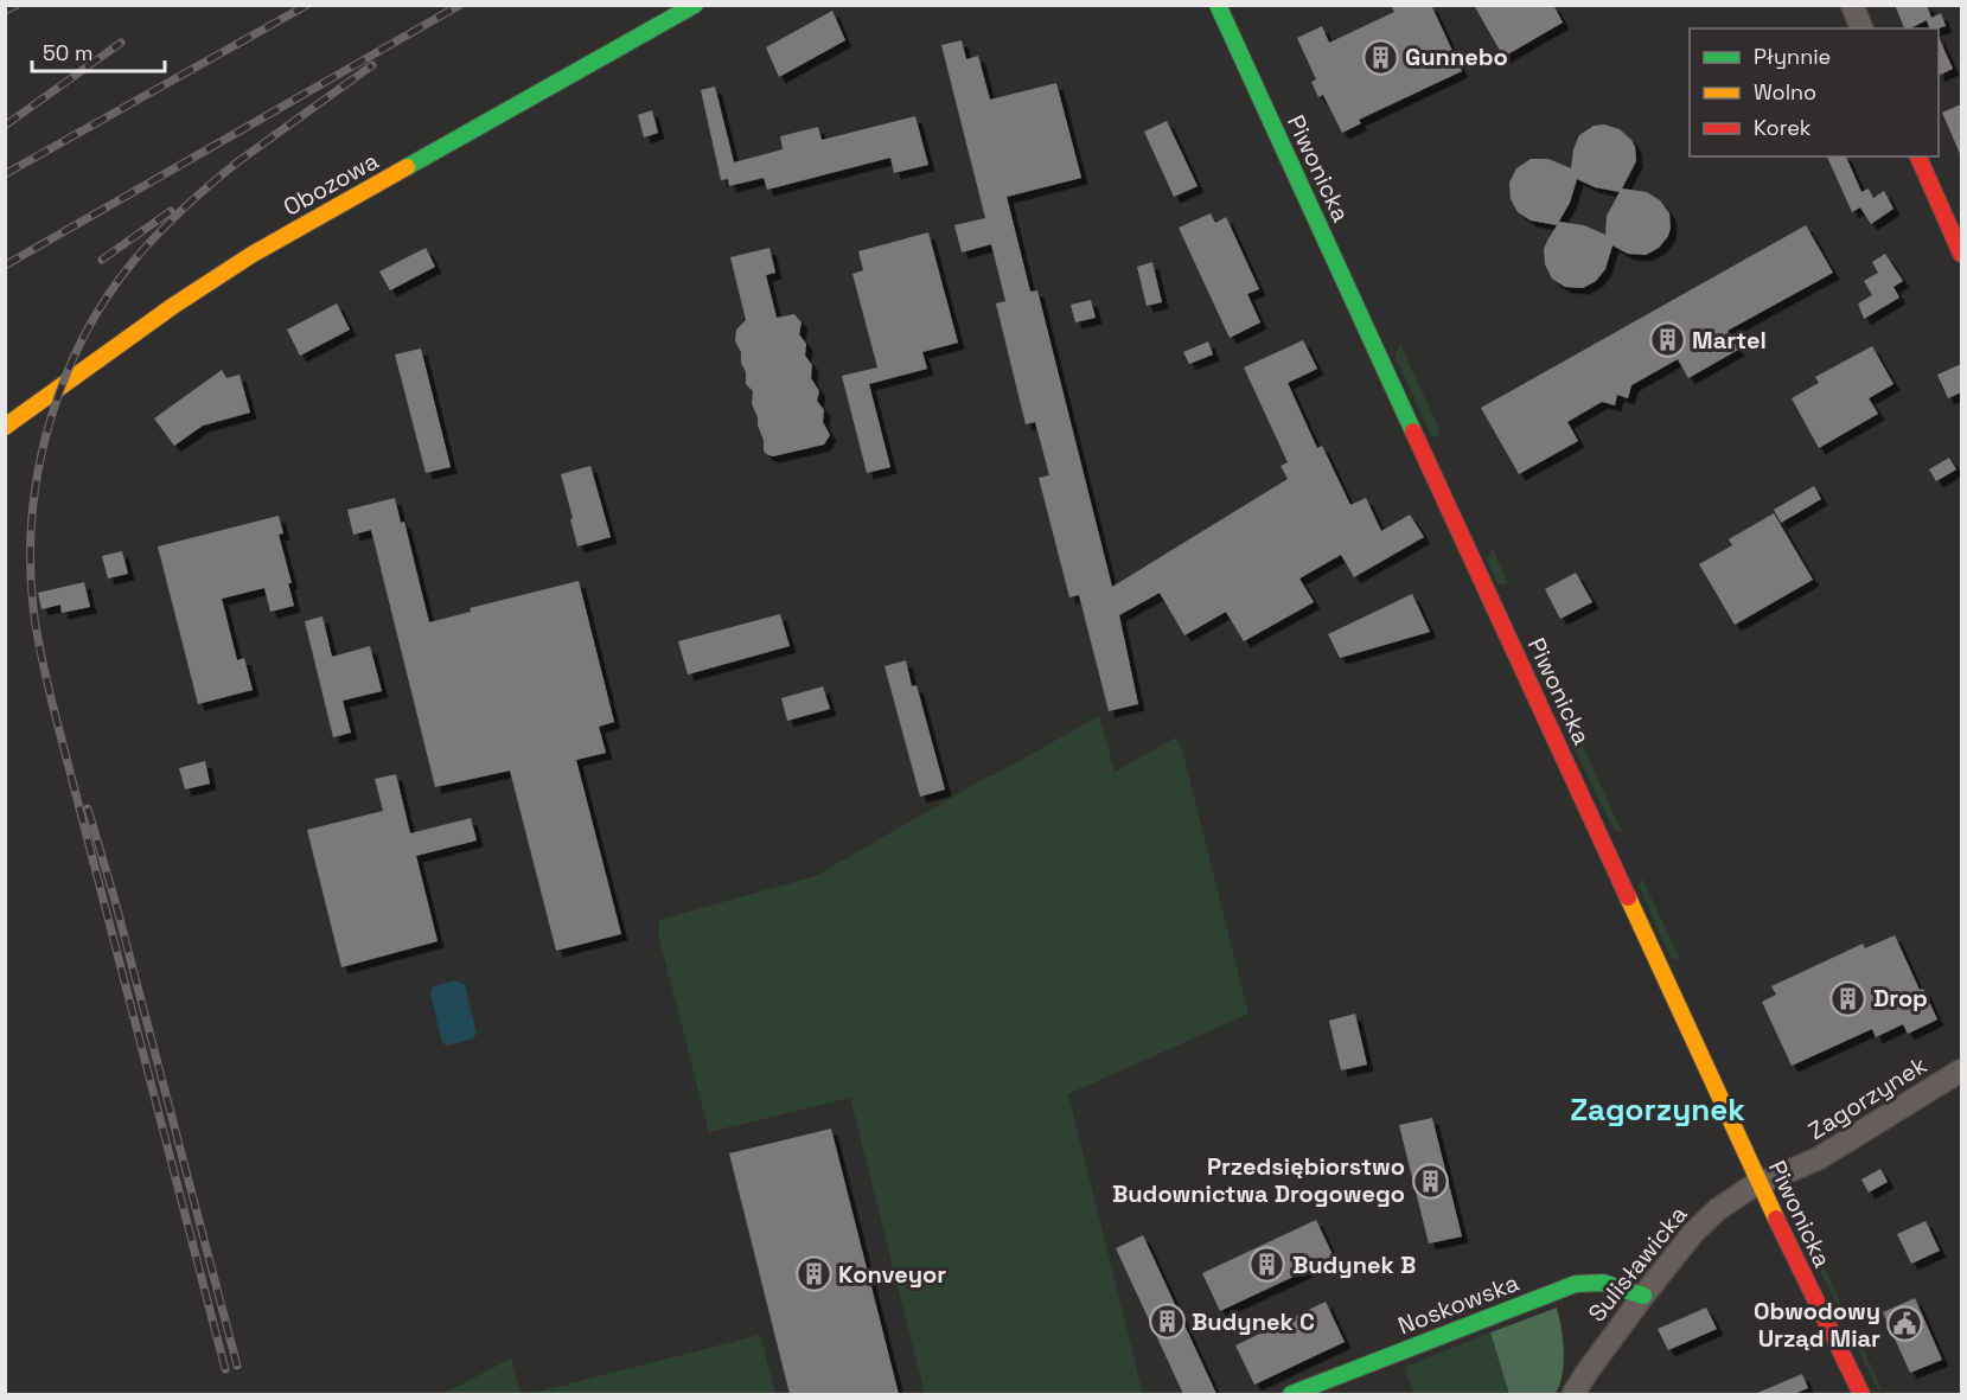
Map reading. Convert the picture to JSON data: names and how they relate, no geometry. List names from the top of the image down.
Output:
{
  "streets": {
    "street": [
      "Piwonicka",
      "Obozowa",
      "Zagorzynek",
      "Sulisławicka",
      "Noskowska"
    ]
  },
  "crossings": [
    ["Piwonicka", "Zagorzynek"],
    ["Piwonicka", "Sulisławicka"],
    ["Zagorzynek", "Sulisławicka"],
    ["Sulisławicka", "Noskowska"]
  ],
  "districts": ["Zagorzynek"],
  "places": {
    "building": [
      "Gunnebo",
      "Martel",
      "Drop",
      "Przedsiębiorstwo Budownictwa Drogowego",
      "Budynek B",
      "Konveyor",
      "Budynek C"
    ],
    "public building": ["Obwodowy Urząd Miar"]
  },
  "legend": ["Płynnie", "Wolno", "Korek"],
  "scale_bar": "50 m"
}
